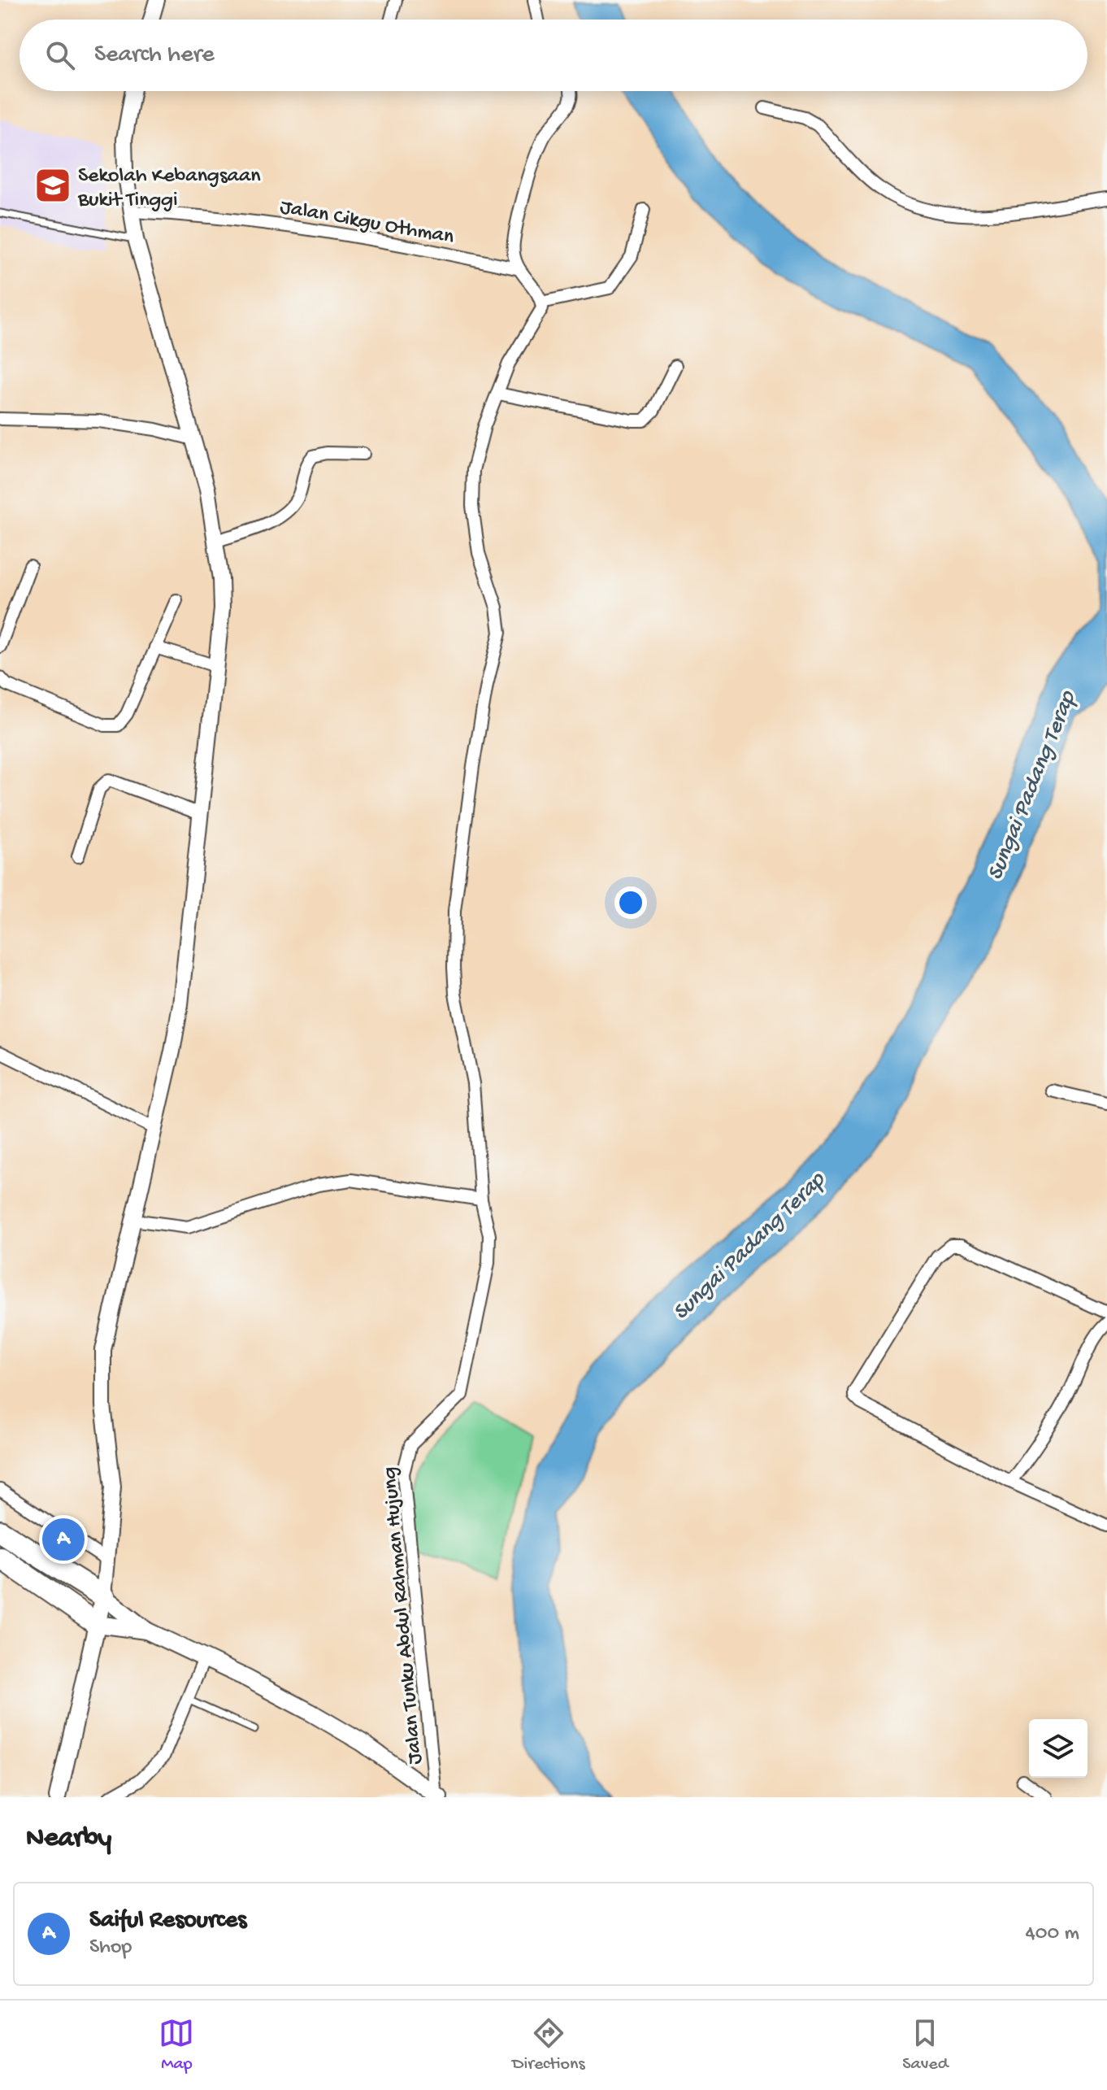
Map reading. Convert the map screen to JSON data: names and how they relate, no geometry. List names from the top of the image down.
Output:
{
  "streets": {
    "street": ["Jalan Cikgu Othman", "Jalan Tunku Abdul Rahman Hujung"]
  },
  "water": ["Sungai Padang Terap"],
  "places": {
    "school or university": ["Sekolah Kebangsaan Bukit Tinggi"]
  },
  "page": {
    "search": "Search here",
    "pins": "A",
    "heading": "Nearby",
    "list": [
      {
        "mark": "A",
        "name": "Saiful Resources",
        "note": "Shop",
        "value": "400 m"
      }
    ],
    "nav": ["Map", "Directions", "Saved"]
  }
}
